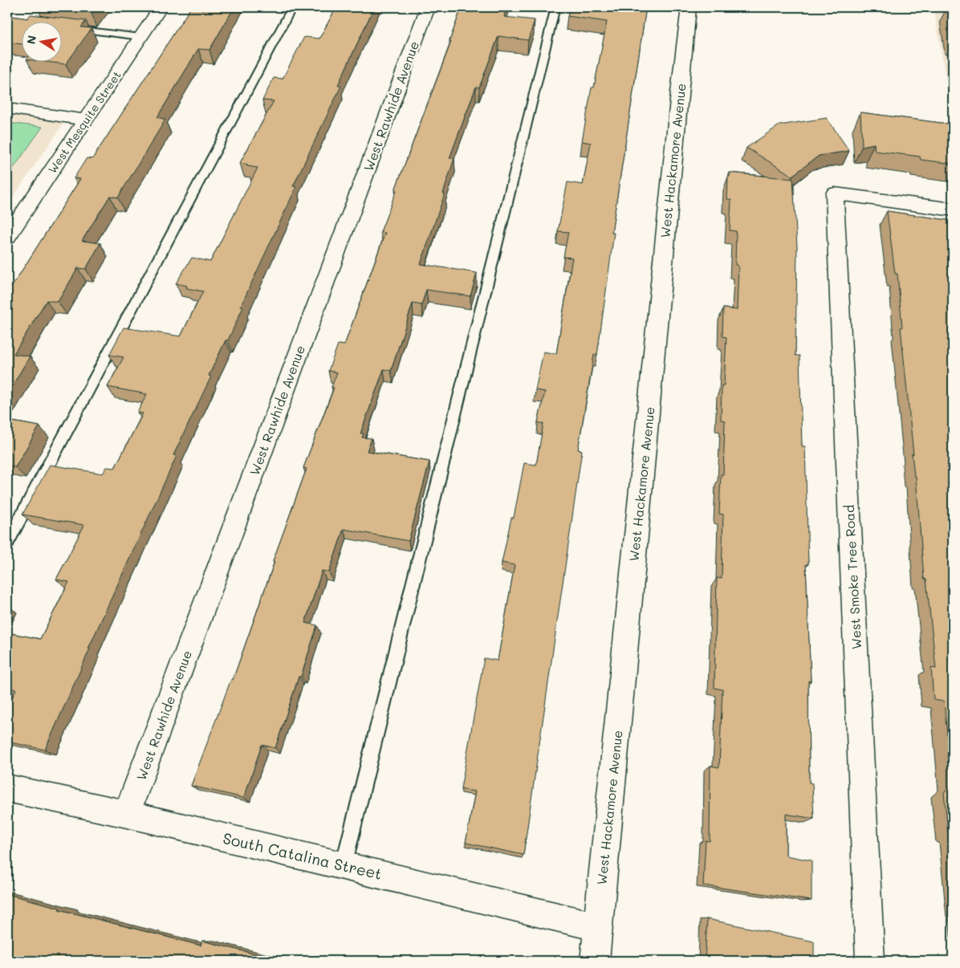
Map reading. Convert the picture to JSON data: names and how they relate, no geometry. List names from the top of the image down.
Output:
{
  "streets": {
    "street": [
      "West Rawhide Avenue",
      "West Mesquite Street",
      "West Hackamore Avenue",
      "West Smoke Tree Road",
      "South Catalina Street"
    ]
  },
  "crossings": [
    ["West Rawhide Avenue", "South Catalina Street"],
    ["West Hackamore Avenue", "South Catalina Street"]
  ],
  "north": "left"
}
